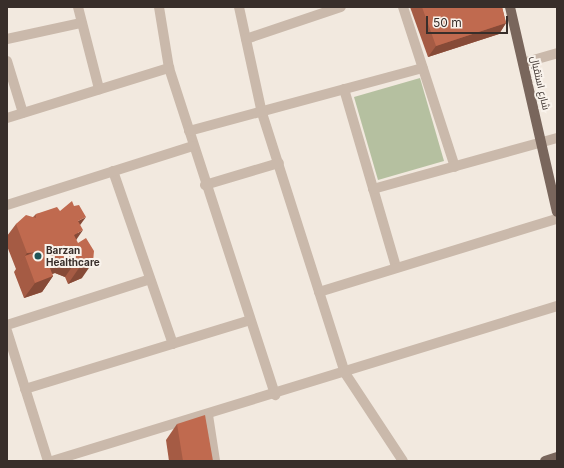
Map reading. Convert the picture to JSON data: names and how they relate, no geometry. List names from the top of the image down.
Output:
{
  "streets": {
    "main road": ["شارع استقبال"]
  },
  "places": ["Barzan Healthcare"],
  "scale_bar": "50 m"
}
